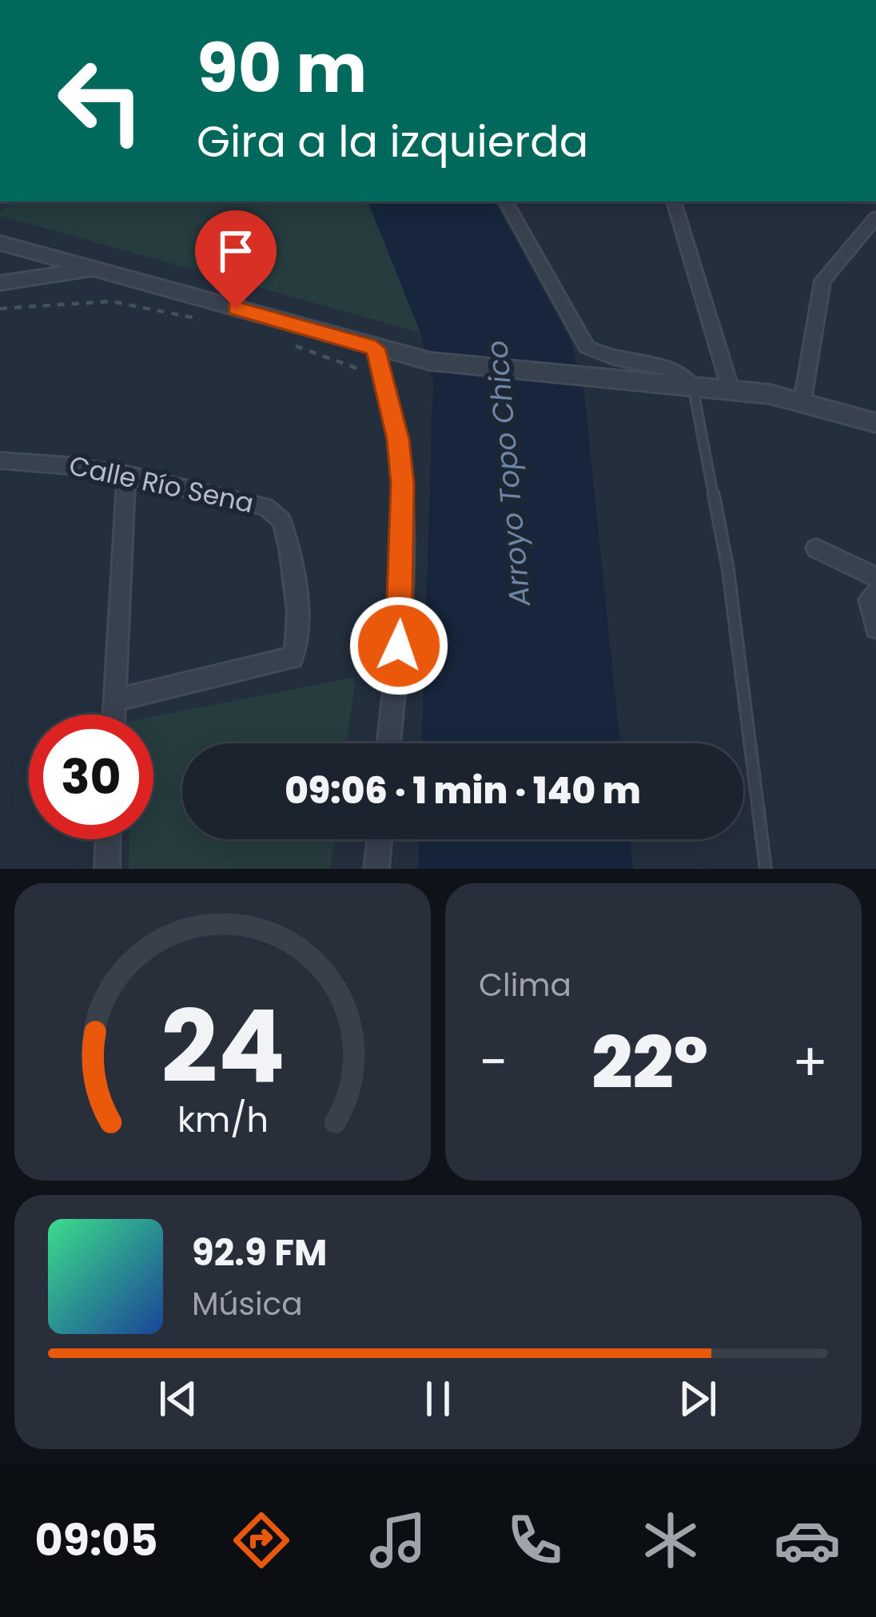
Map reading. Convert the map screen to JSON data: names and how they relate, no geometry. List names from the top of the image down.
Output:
{
  "streets": {
    "street": ["Calle Río Sena"]
  },
  "water": ["Arroyo Topo Chico"],
  "page": {
    "turn": ["90 m", "Gira a la izquierda"],
    "limit": "30",
    "trip": "09:06 · 1 min · 140 m",
    "tile": "Clima",
    "heat": ["−", "22°", "+"],
    "song": ["92.9 FM", "Música"],
    "tabs": "09:05",
    "gauge": ["24", "km/h"]
  }
}
